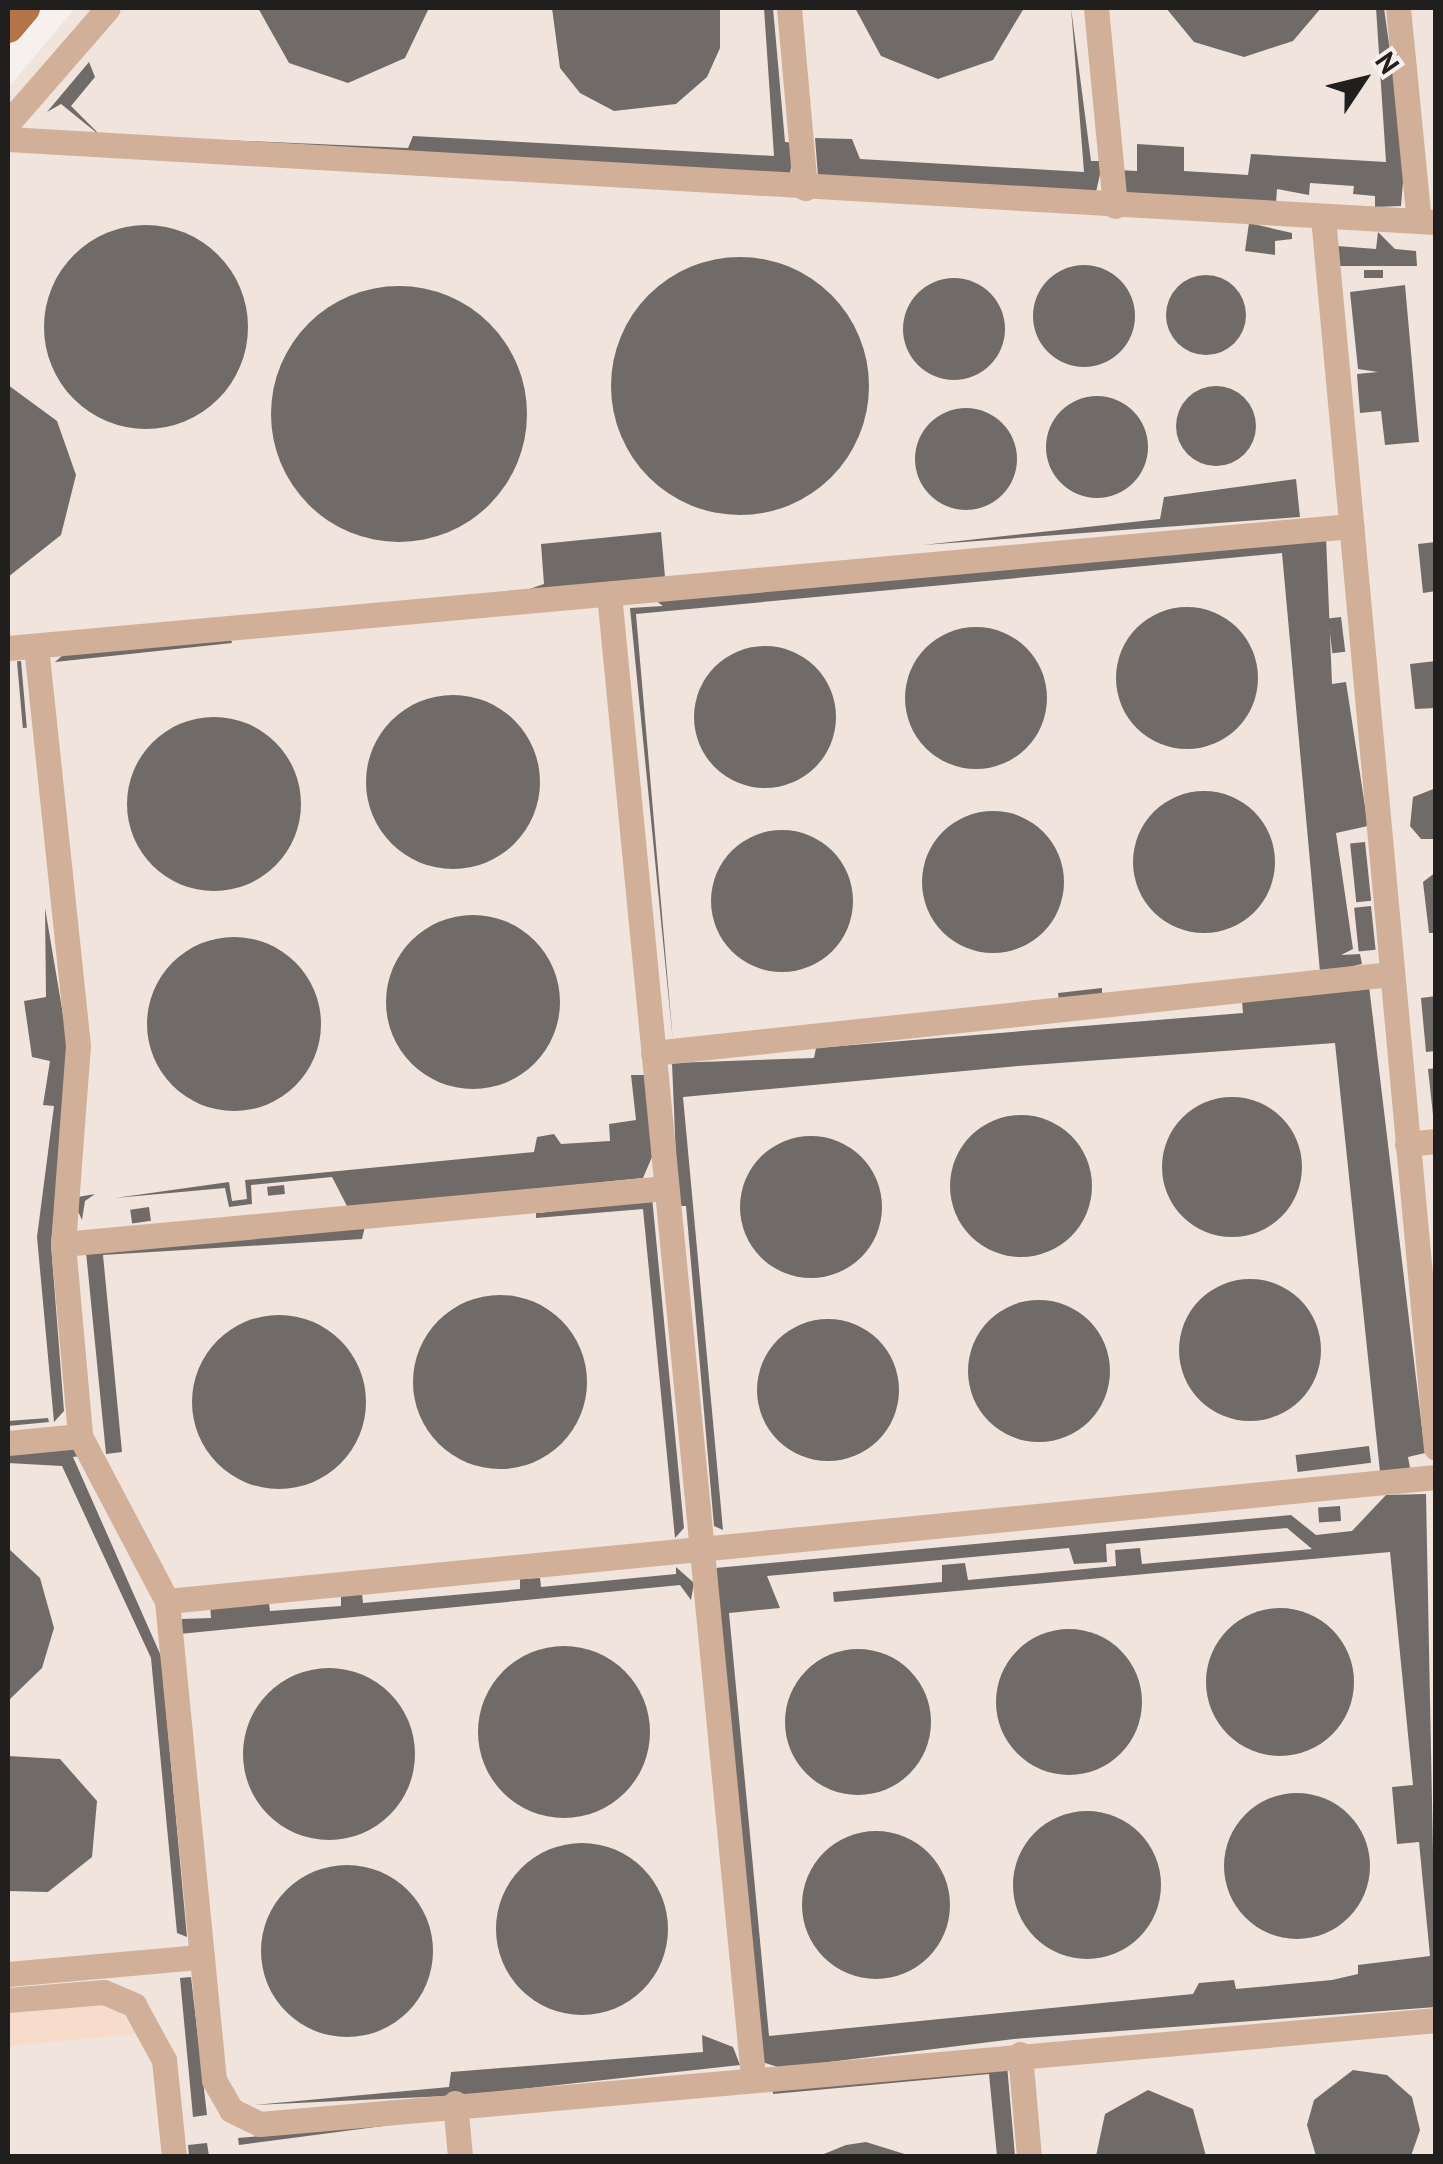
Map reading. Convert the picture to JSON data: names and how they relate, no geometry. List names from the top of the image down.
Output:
{
  "north": "top right"
}
